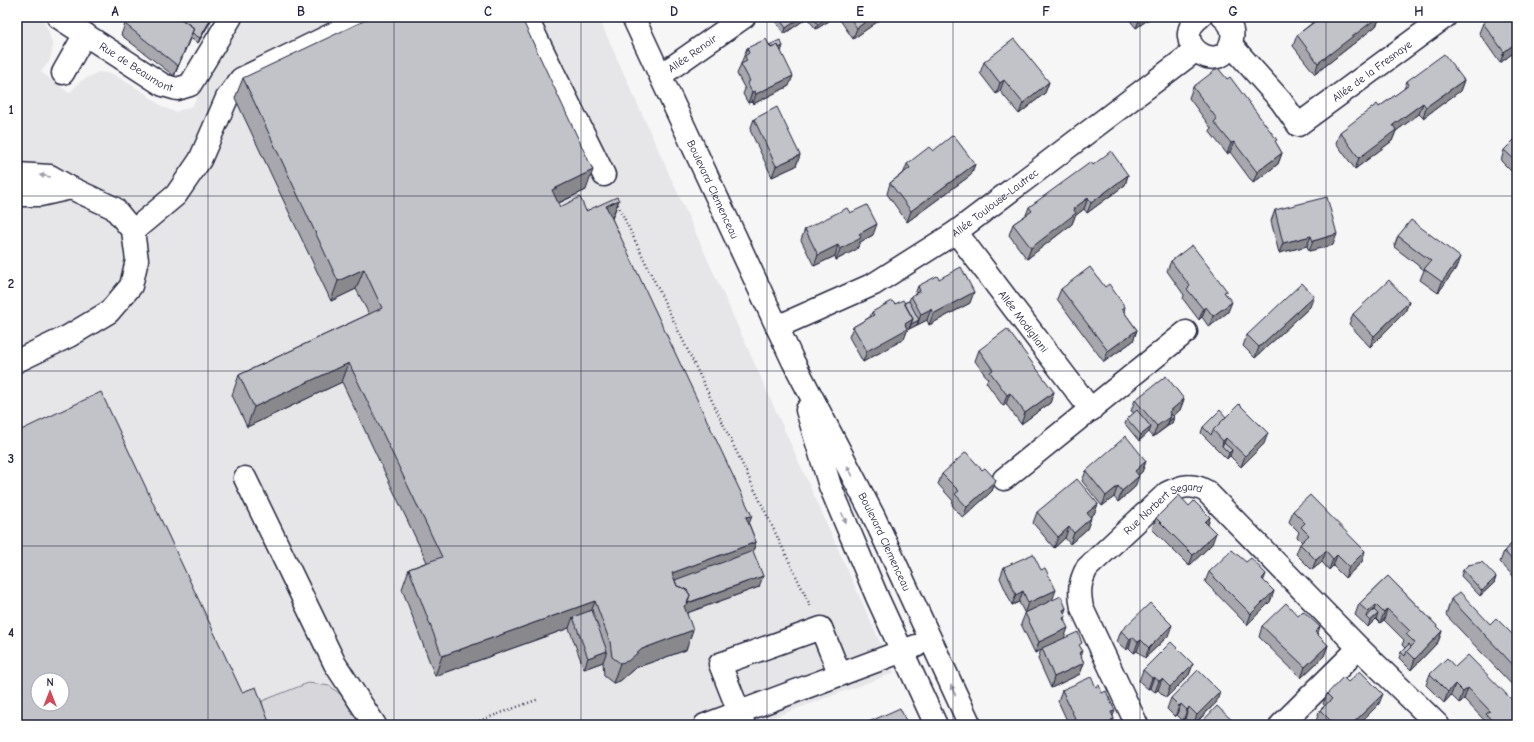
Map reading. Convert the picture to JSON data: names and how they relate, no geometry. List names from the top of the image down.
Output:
{
  "streets": {
    "street": [
      "Allée Renoir",
      "Rue de Beaumont",
      "Allée de la Fresnaye",
      "Boulevard Clemenceau",
      "Allée Toulouse-Lautrec",
      "Allée Modigliani",
      "Rue Norbert Segard"
    ]
  },
  "crossings": [
    ["Allée Renoir", "Boulevard Clemenceau"],
    ["Boulevard Clemenceau", "Allée Toulouse-Lautrec"],
    ["Allée Toulouse-Lautrec", "Allée Modigliani"]
  ],
  "north": "top",
  "grid": {
    "columns": [
      "A",
      "B",
      "C",
      "D",
      "E",
      "F",
      "G",
      "H"
    ],
    "rows": [
      "1",
      "2",
      "3",
      "4"
    ]
  }
}
